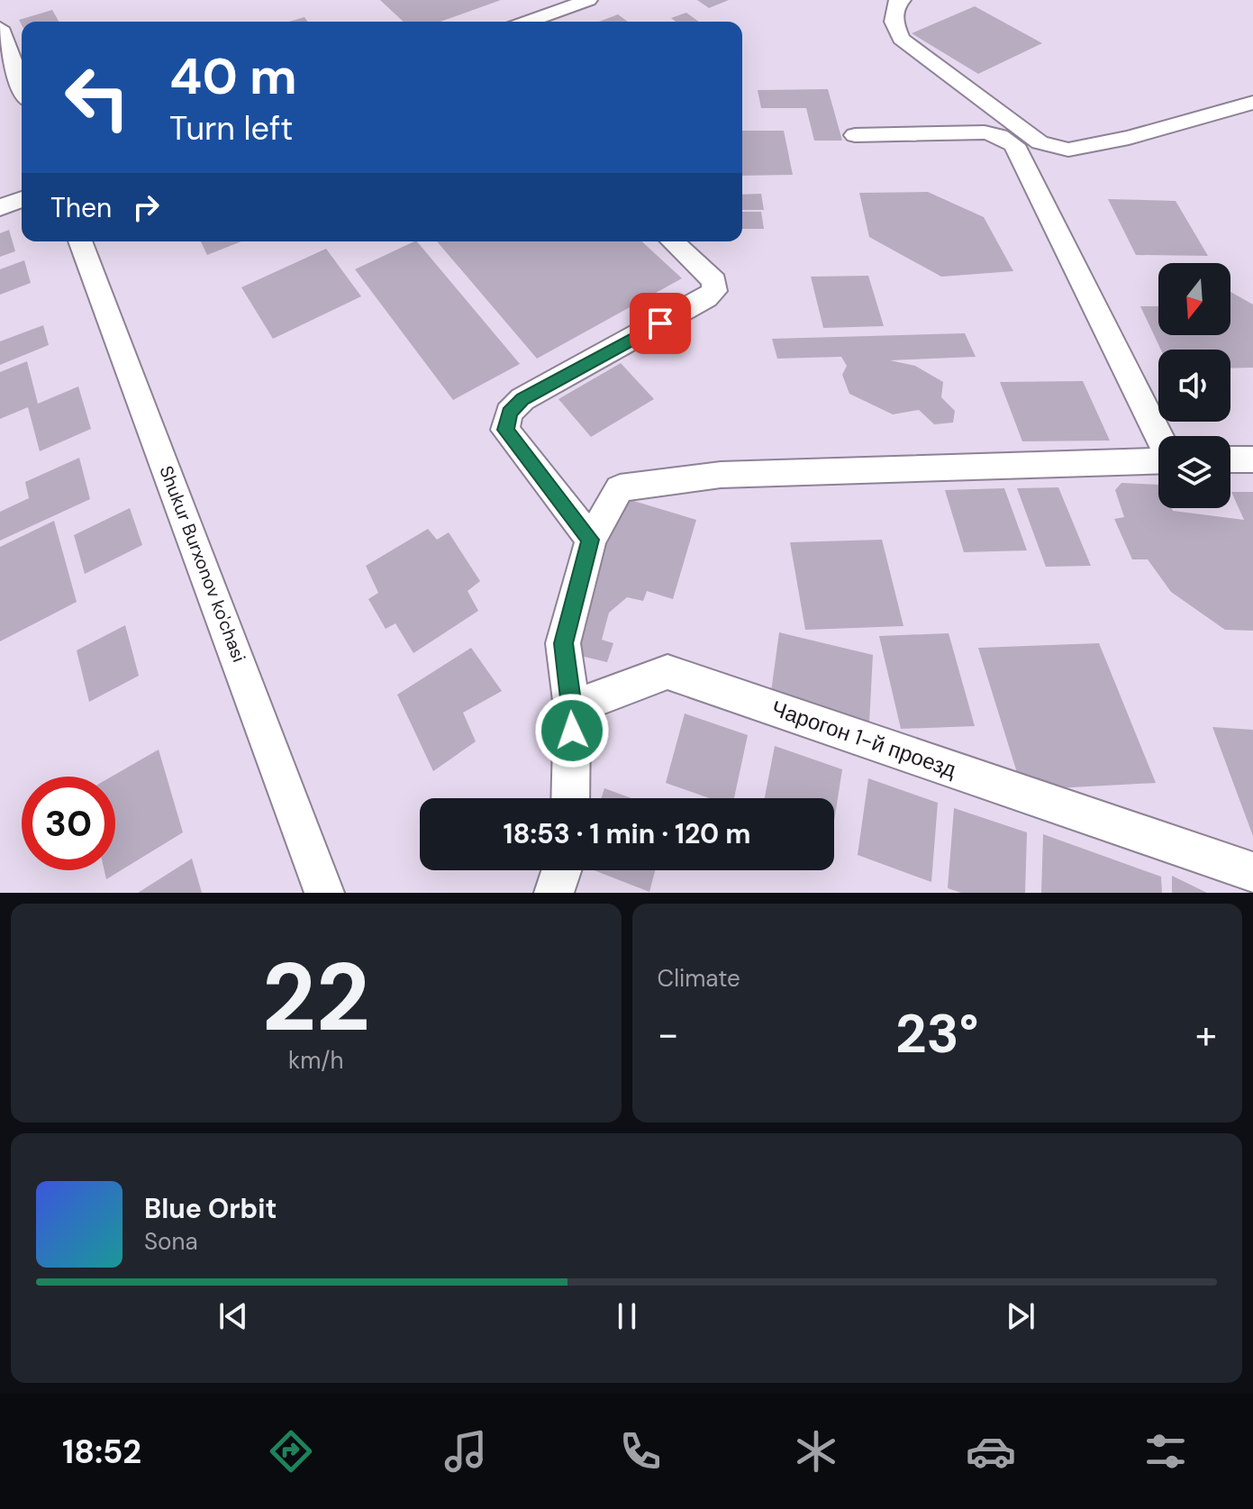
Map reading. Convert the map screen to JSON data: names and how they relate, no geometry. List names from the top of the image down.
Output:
{
  "streets": {
    "street": ["Shukur Burxonov ko'chasi", "Чарогон 1-й проезд"]
  },
  "north": "bottom",
  "page": {
    "turn": ["40 m", "Turn left"],
    "then": "Then",
    "limit": "30",
    "trip": "18:53 · 1 min · 120 m",
    "tile": [
      ["22", "km/h"],
      "Climate"
    ],
    "heat": ["−", "23°", "+"],
    "song": ["Blue Orbit", "Sona"],
    "tabs": "18:52"
  }
}
